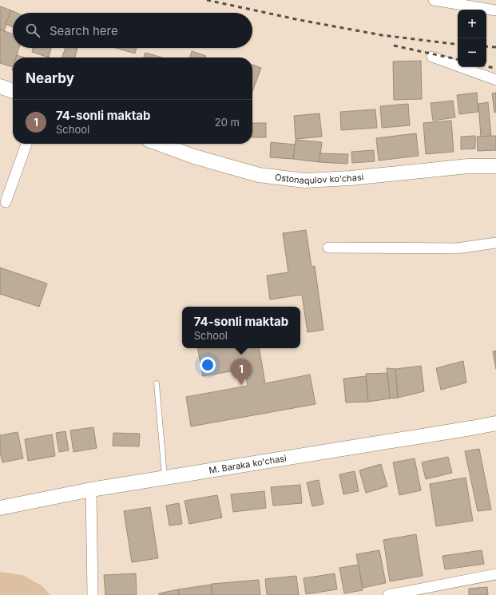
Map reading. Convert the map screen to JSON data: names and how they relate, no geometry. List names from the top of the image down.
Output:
{
  "streets": {
    "street": ["Ostonaqulov ko'chasi", "M. Baraka ko'chasi"]
  },
  "page": {
    "map_buttons": ["+", "−"],
    "search": "Search here",
    "heading": "Nearby",
    "list": [
      {
        "mark": "1",
        "name": "74-sonli maktab",
        "note": "School",
        "value": "20 m"
      }
    ],
    "popup": ["74-sonli maktab", "School"],
    "pins": "1"
  }
}
